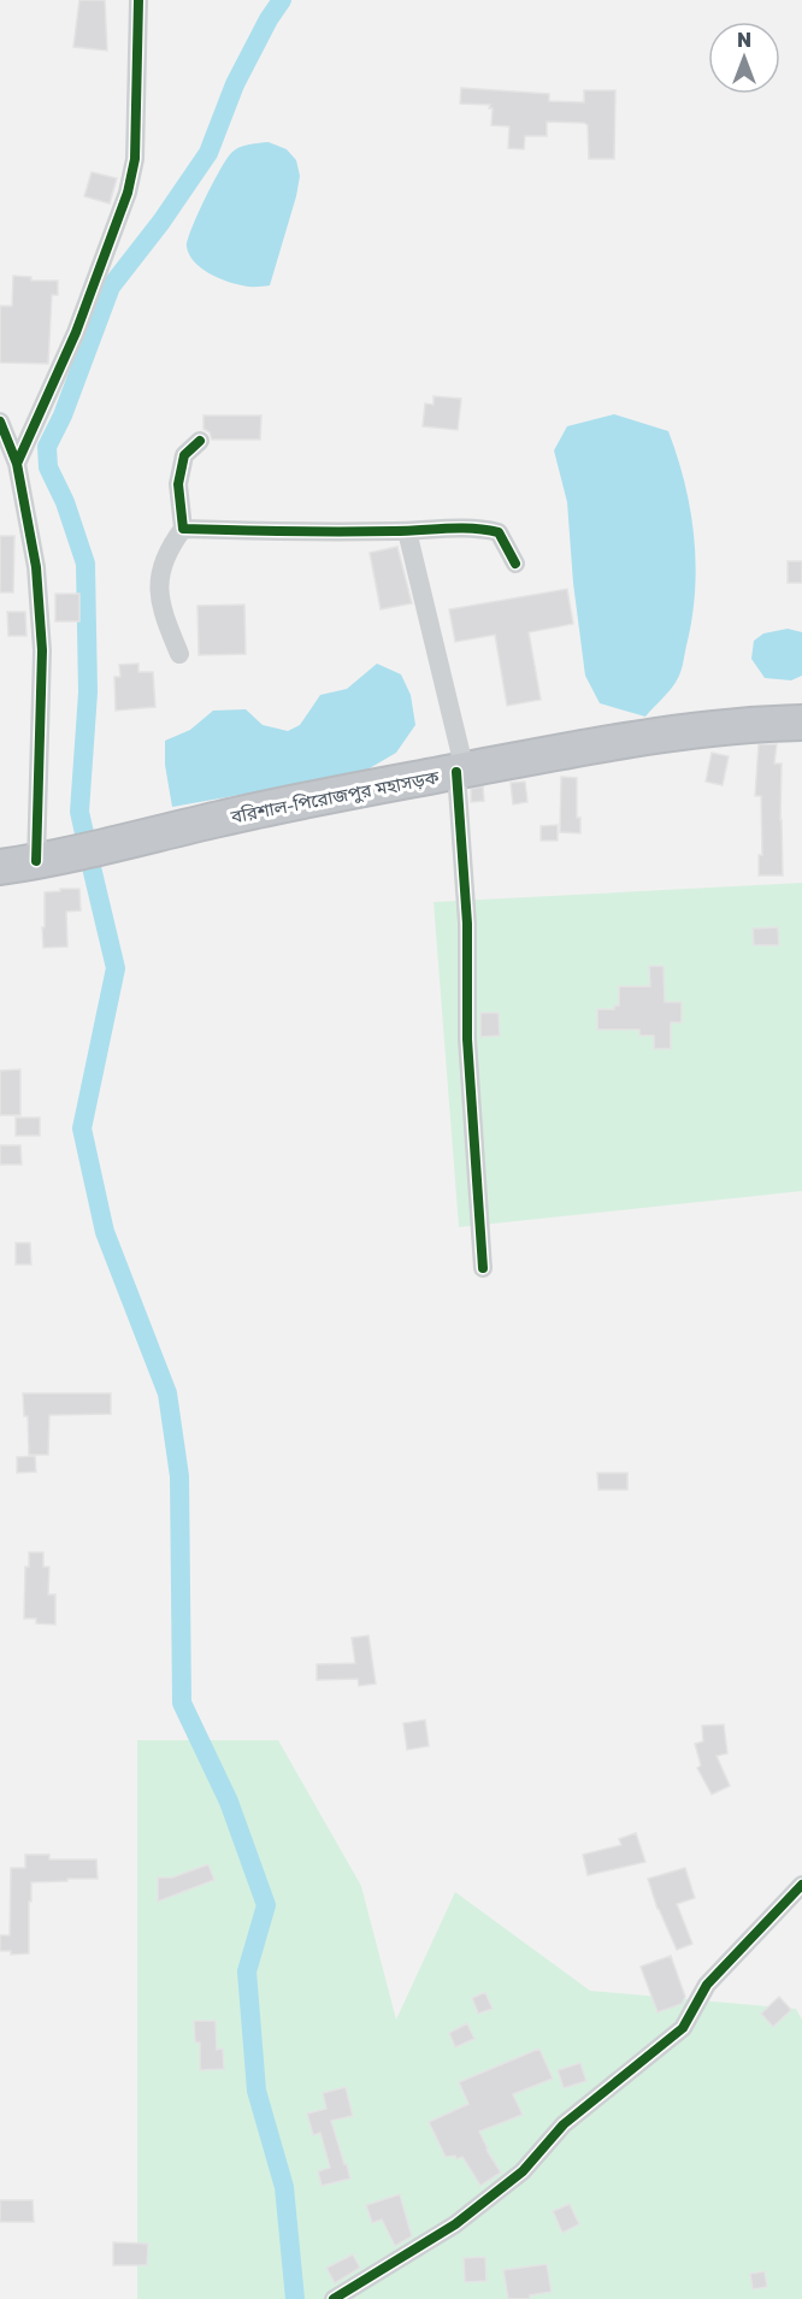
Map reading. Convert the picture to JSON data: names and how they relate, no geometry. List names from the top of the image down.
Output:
{
  "streets": {
    "highway": ["বরিশাল-পিরোজপুর মহাসড়ক"]
  },
  "north": "top"
}
